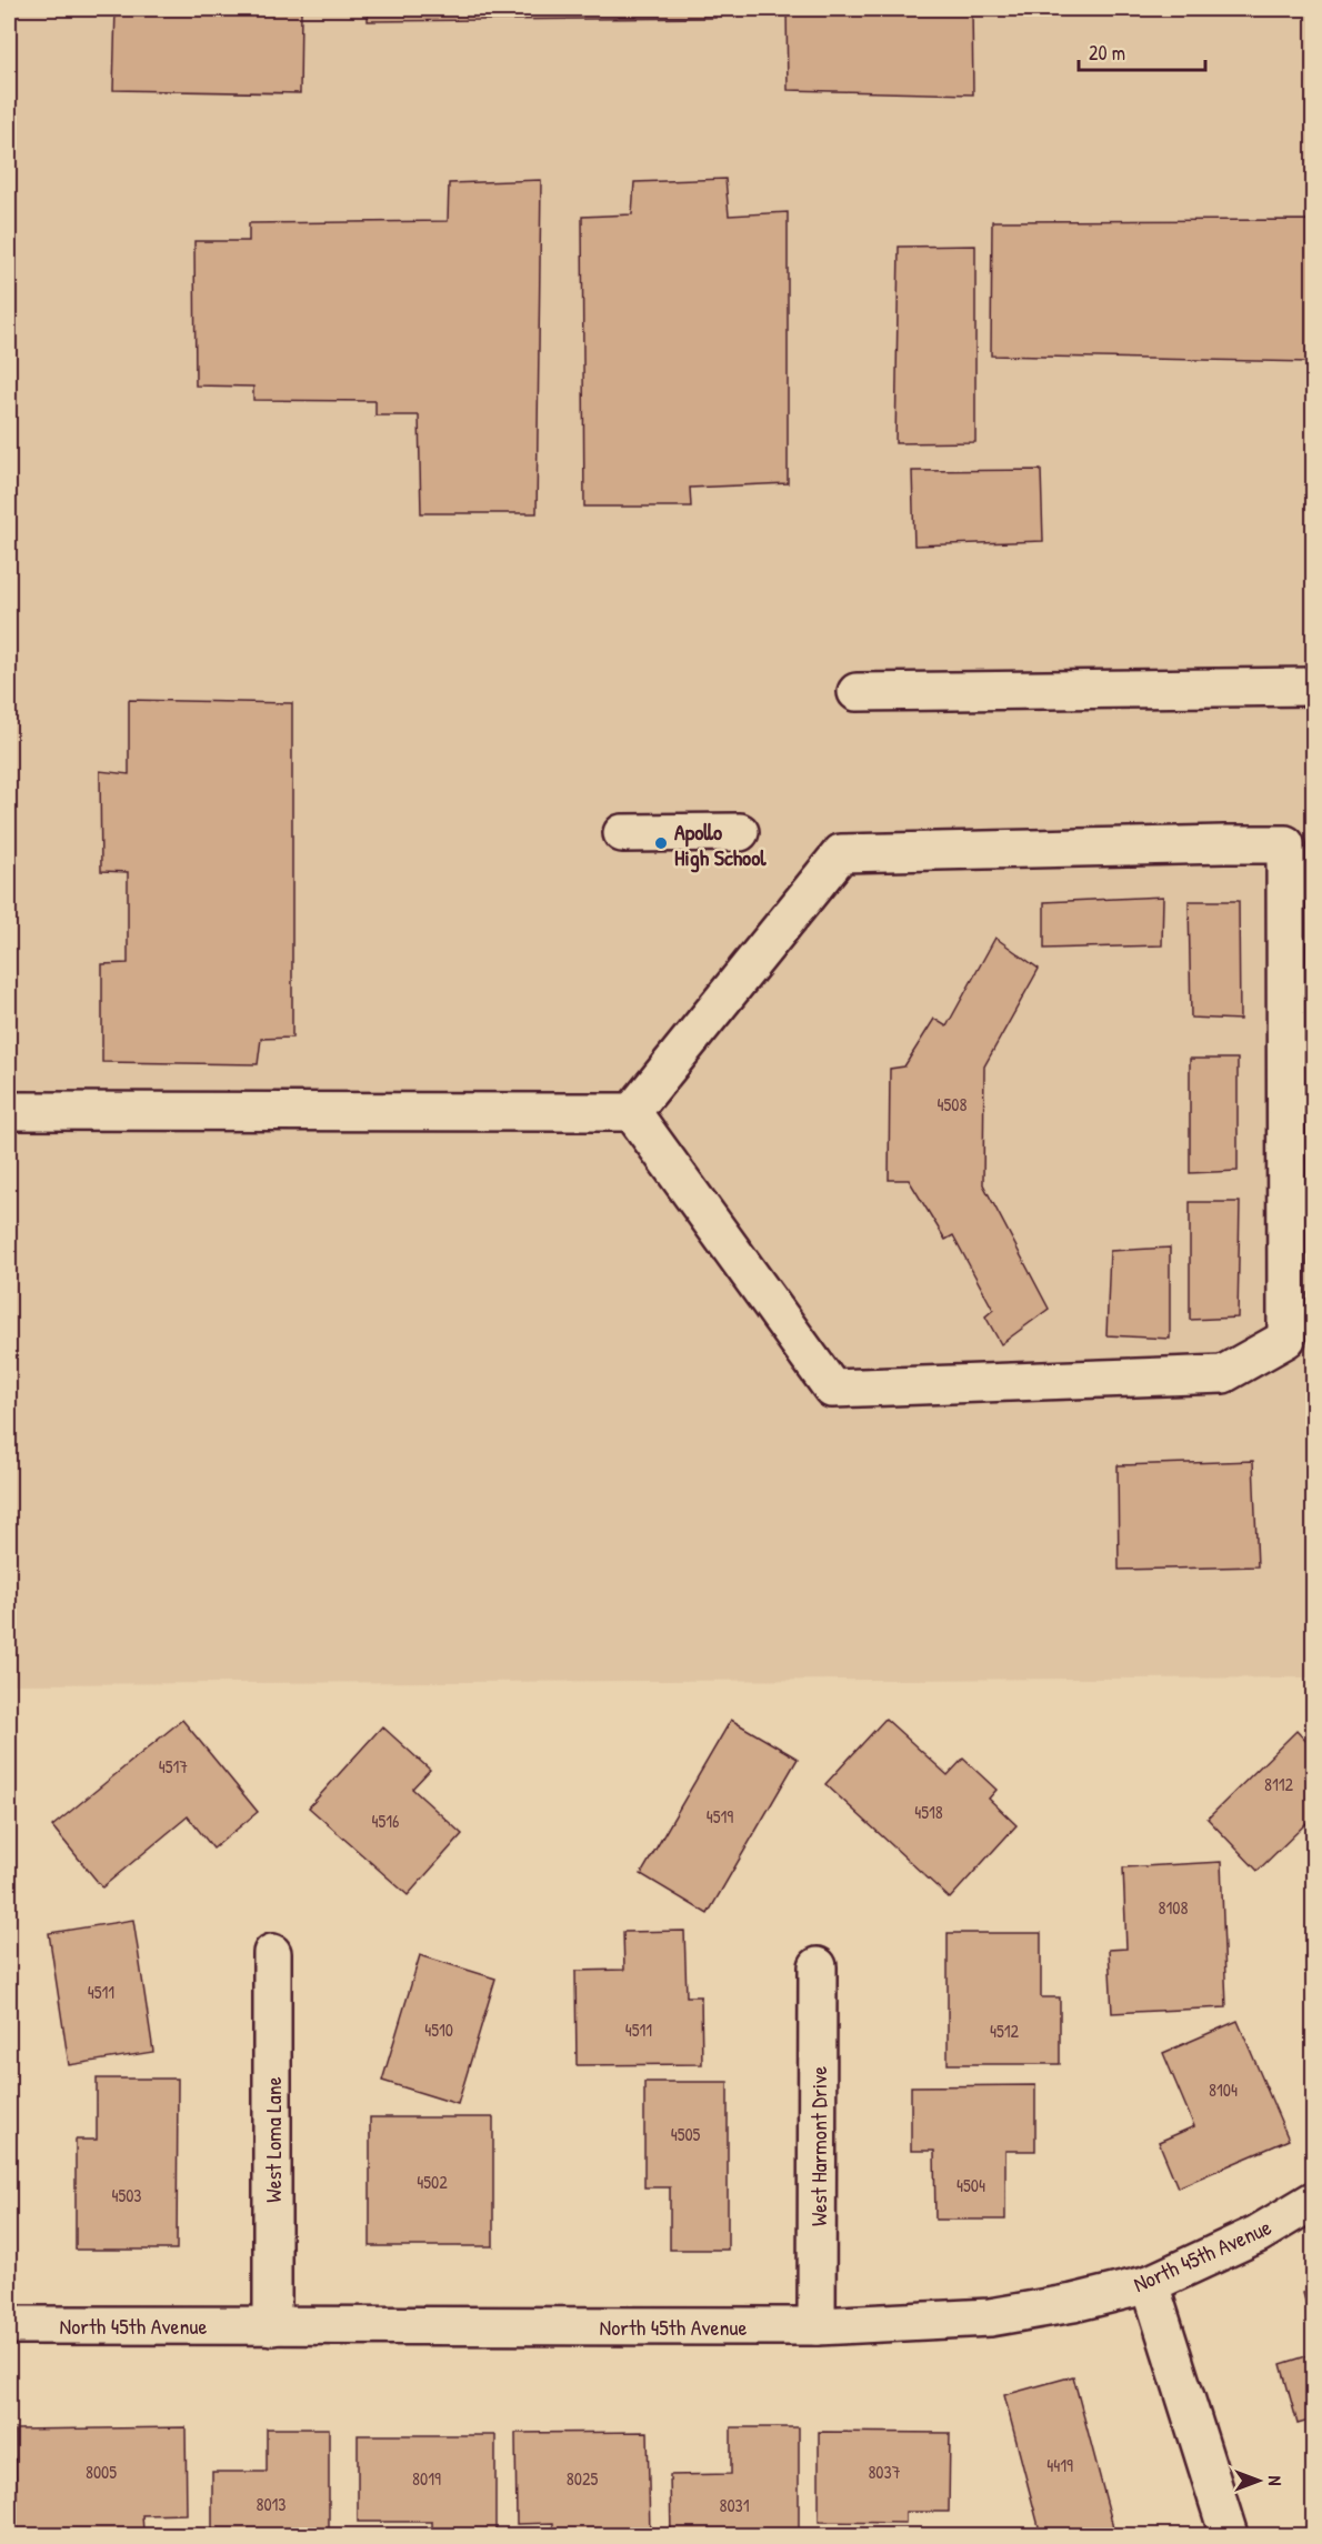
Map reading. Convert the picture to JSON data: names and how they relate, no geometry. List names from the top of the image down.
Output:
{
  "streets": {
    "street": ["West Loma Lane", "West Harmont Drive", "North 45th Avenue"]
  },
  "crossings": [
    ["West Loma Lane", "North 45th Avenue"],
    ["West Harmont Drive", "North 45th Avenue"]
  ],
  "places": ["Apollo High School"],
  "house_numbers": [
    "4508",
    "4517",
    "8112",
    "4518",
    "4519",
    "4516",
    "8108",
    "4511",
    "4510",
    "4511",
    "4512",
    "8104",
    "4505",
    "4502",
    "4504",
    "4503",
    "4419",
    "8005",
    "8037",
    "8019",
    "8025",
    "8013",
    "8031"
  ],
  "scale_bar": "20 m",
  "north": "right"
}
